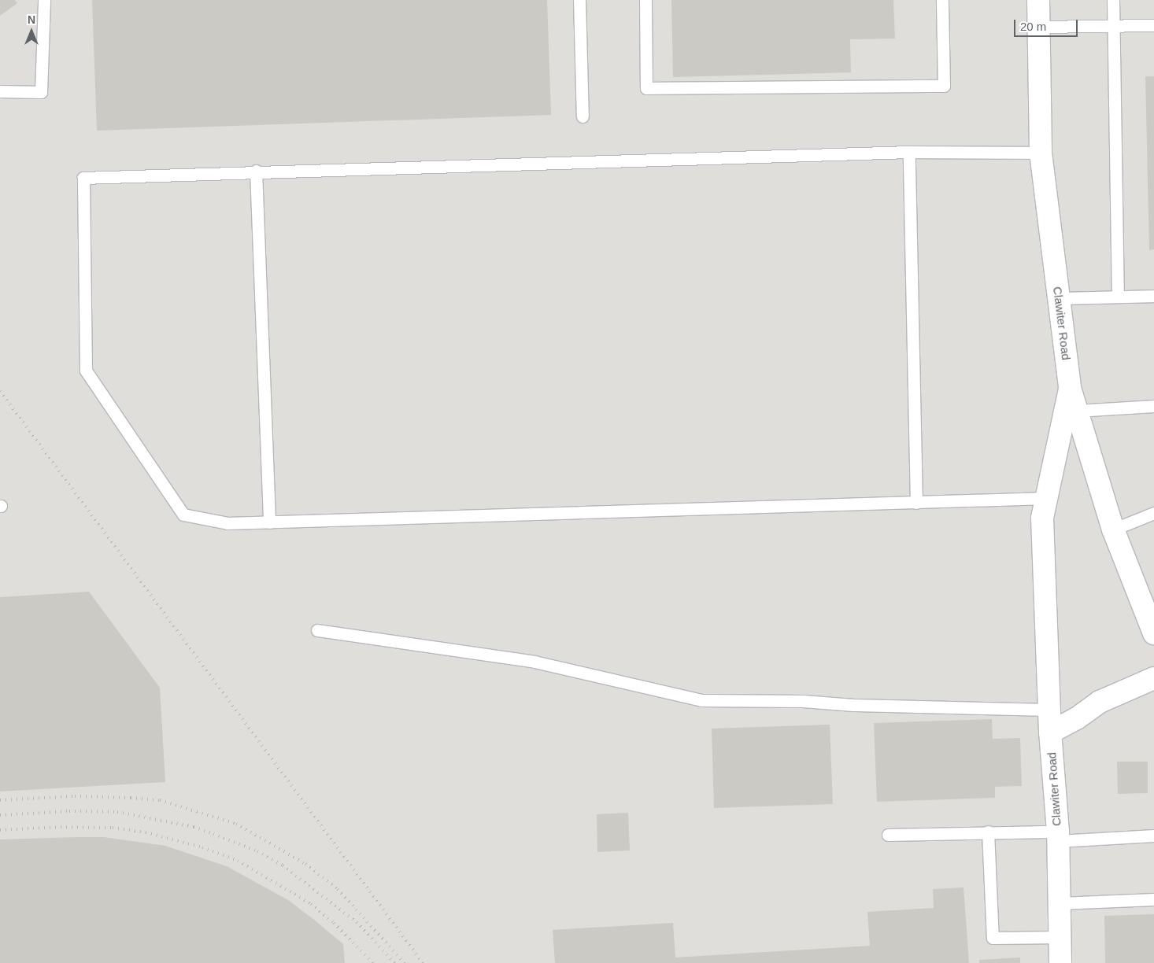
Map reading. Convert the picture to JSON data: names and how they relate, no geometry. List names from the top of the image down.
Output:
{
  "streets": {
    "main road": ["Clawiter Road"]
  },
  "scale_bar": "20 m",
  "north": "top"
}
